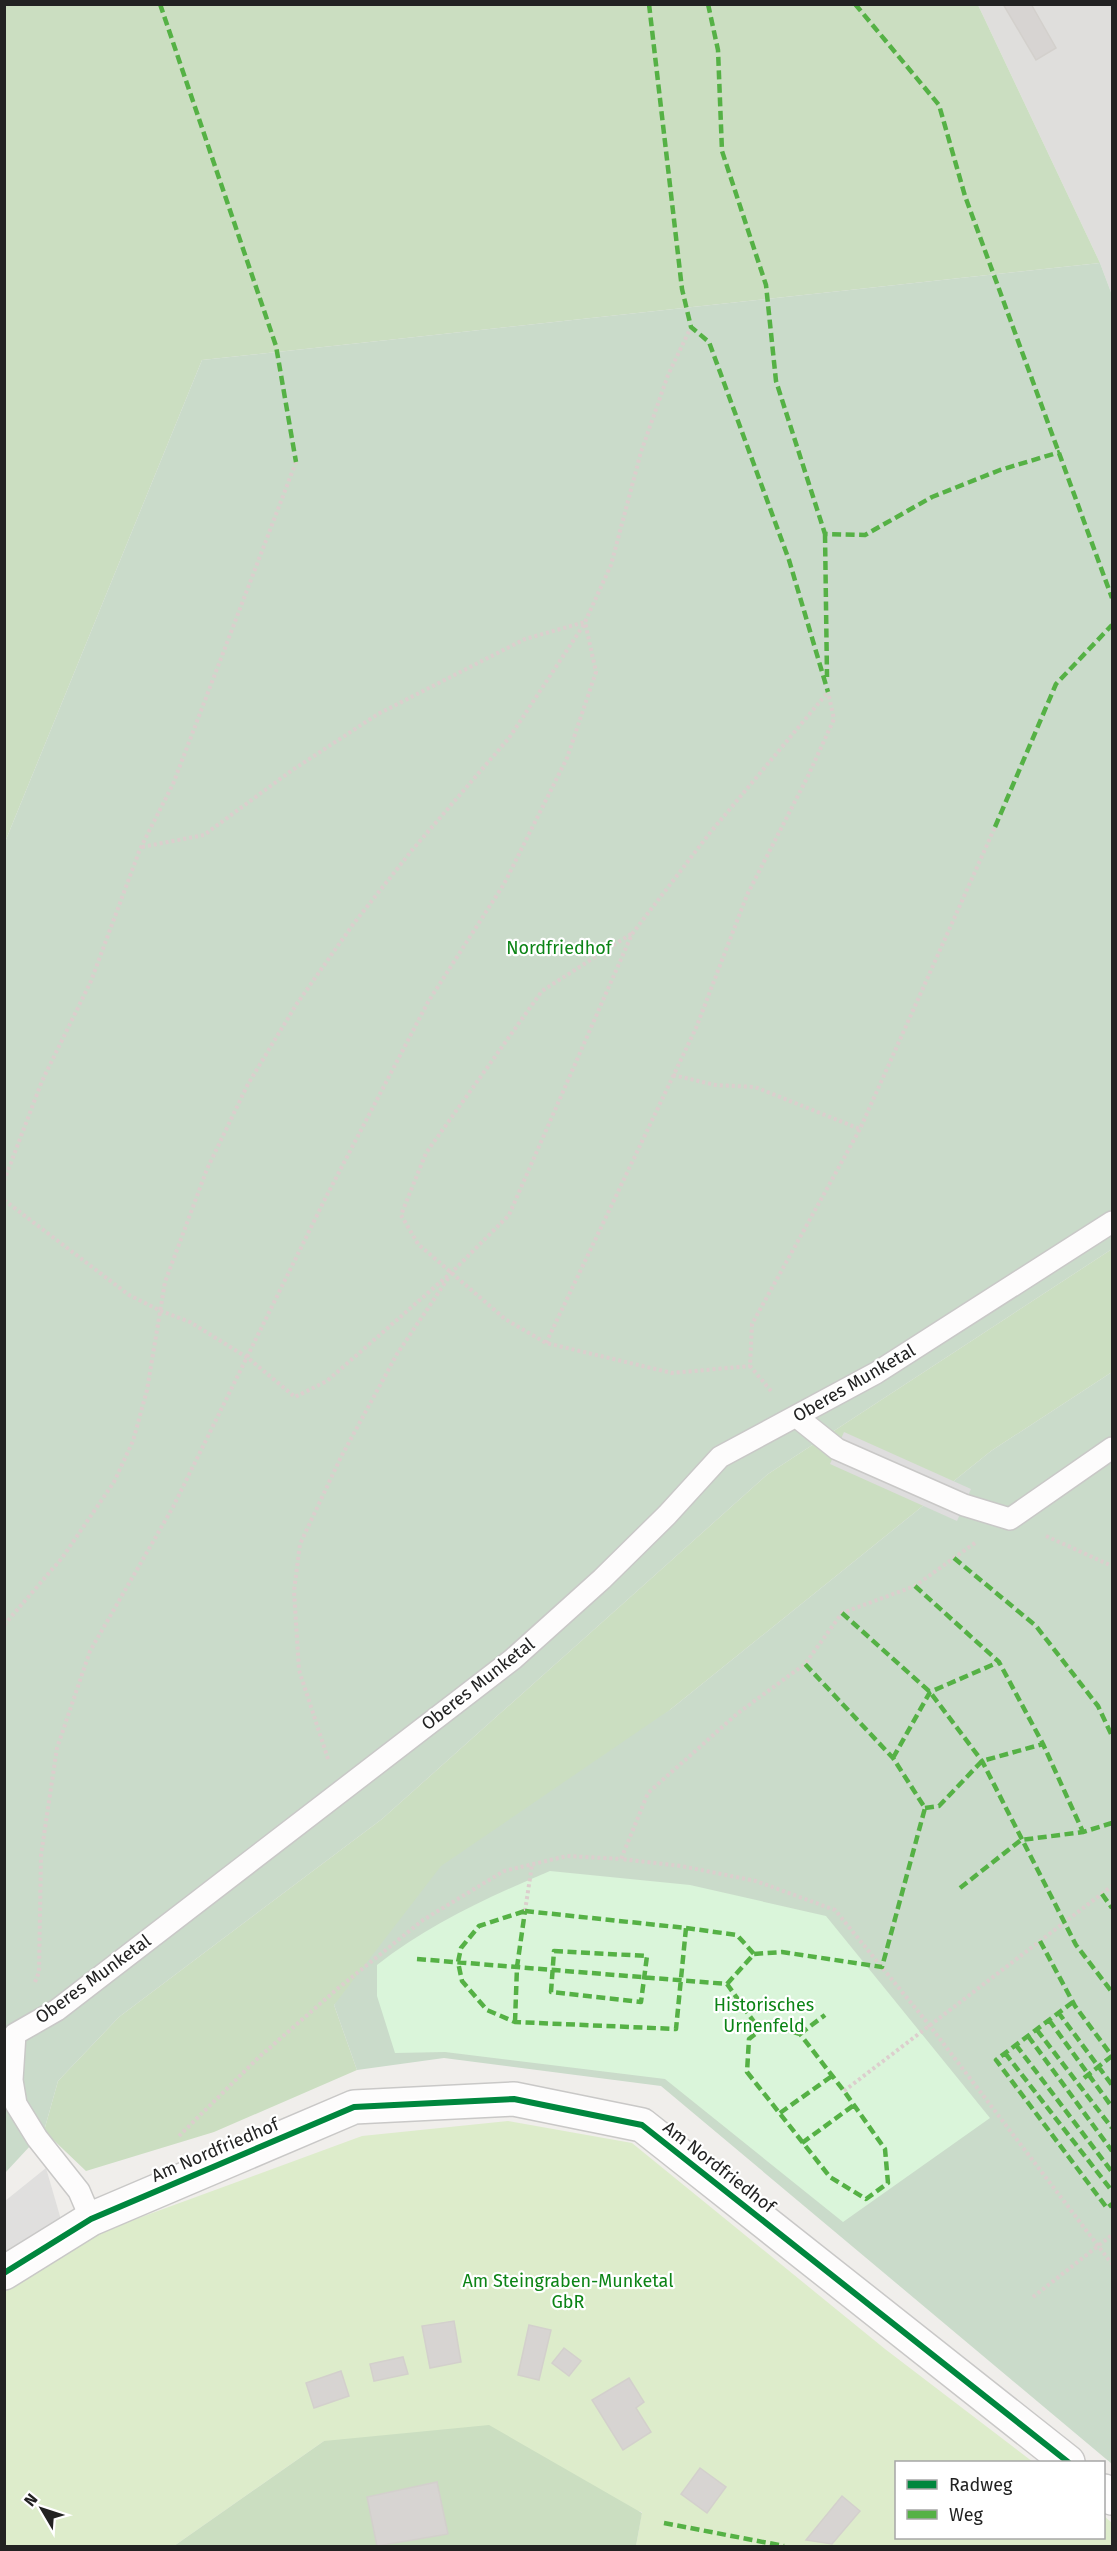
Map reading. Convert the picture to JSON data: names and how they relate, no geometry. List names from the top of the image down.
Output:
{
  "streets": {
    "street": ["Am Nordfriedhof"],
    "lane": ["Oberes Munketal"]
  },
  "crossings": [
    ["Oberes Munketal", "Am Nordfriedhof"]
  ],
  "parks": ["Nordfriedhof", "Historisches Urnenfeld", "Am Steingraben-Munketal GbR"],
  "legend": ["Radweg", "Weg"],
  "north": "top left"
}
